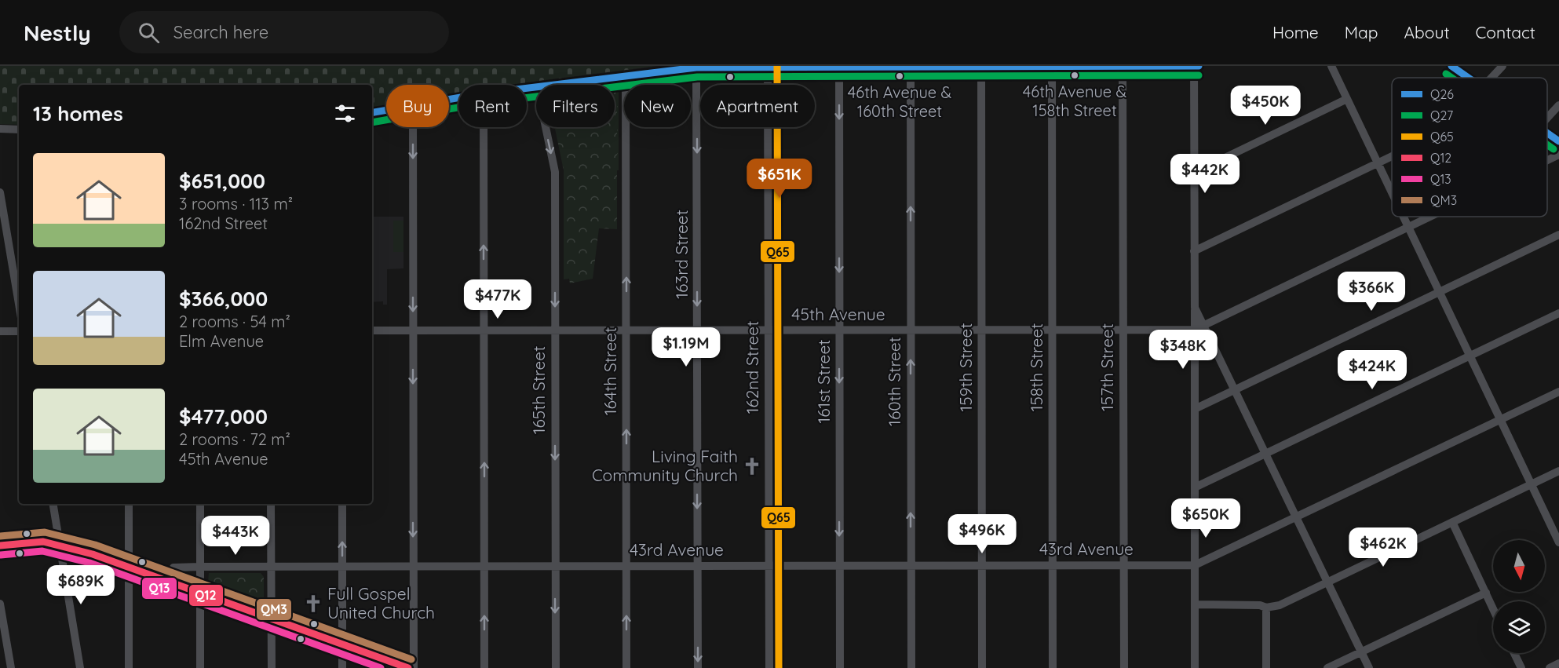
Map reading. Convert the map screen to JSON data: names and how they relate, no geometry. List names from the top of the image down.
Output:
{
  "streets": {
    "street": [
      "163rd Street",
      "45th Avenue",
      "162nd Street",
      "159th Street",
      "158th Street",
      "157th Street",
      "164th Street",
      "161st Street",
      "160th Street",
      "165th Street",
      "43rd Avenue"
    ]
  },
  "crossings": [
    ["163rd Street", "45th Avenue"],
    ["163rd Street", "43rd Avenue"],
    ["45th Avenue", "162nd Street"],
    ["45th Avenue", "159th Street"],
    ["45th Avenue", "158th Street"],
    ["45th Avenue", "157th Street"],
    ["45th Avenue", "164th Street"],
    ["45th Avenue", "161st Street"],
    ["45th Avenue", "160th Street"],
    ["45th Avenue", "165th Street"],
    ["162nd Street", "43rd Avenue"],
    ["159th Street", "43rd Avenue"],
    ["158th Street", "43rd Avenue"],
    ["157th Street", "43rd Avenue"],
    ["164th Street", "43rd Avenue"],
    ["161st Street", "43rd Avenue"],
    ["160th Street", "43rd Avenue"],
    ["165th Street", "43rd Avenue"]
  ],
  "one_way": [
    "163rd Street",
    "164th Street",
    "161st Street",
    "160th Street"
  ],
  "places": {
    "other": ["46th Avenue & 158th Street", "46th Avenue & 160th Street"],
    "church": ["Living Faith Community Church", "Full Gospel United Church"]
  },
  "lines": [
    "transit line Q26",
    "transit line Q65",
    "transit line Q27",
    "transit line QM3",
    "transit line Q12",
    "transit line Q13"
  ],
  "legend": [
    "Q26",
    "Q27",
    "Q65",
    "Q12",
    "Q13",
    "QM3"
  ],
  "north": "bottom",
  "page": {
    "header": "Nestly",
    "search": "Search here",
    "nav": [
      "Home",
      "Map",
      "About",
      "Contact"
    ],
    "chip": [
      "Buy",
      "Rent",
      "Filters",
      "New",
      "Apartment"
    ],
    "heading": "13 homes",
    "price": [
      "$450K",
      "$442K",
      "$651K",
      "$366K",
      "$477K",
      "$1.19M",
      "$348K",
      "$424K",
      "$650K",
      "$496K",
      "$443K",
      "$462K",
      "$689K"
    ],
    "list": [
      {
        "name": "$651,000",
        "note": "3 rooms · 113 m² · 162nd Street"
      },
      {
        "name": "$366,000",
        "note": "2 rooms · 54 m² · Elm Avenue"
      },
      {
        "name": "$477,000",
        "note": "2 rooms · 72 m² · 45th Avenue"
      }
    ]
  }
}
